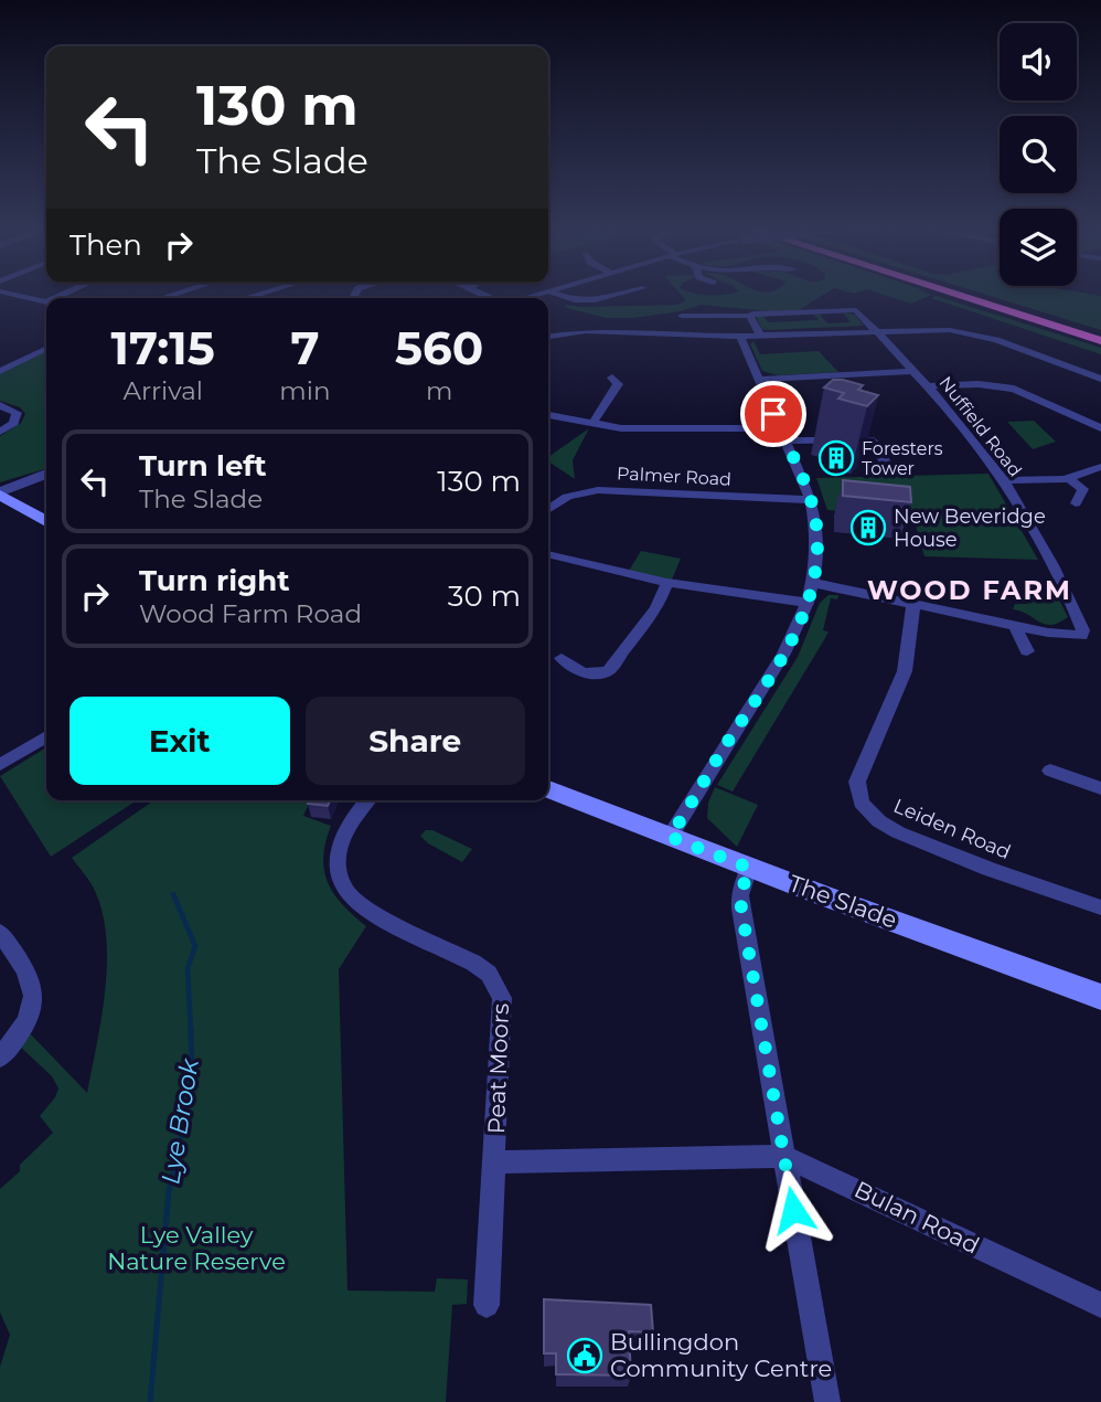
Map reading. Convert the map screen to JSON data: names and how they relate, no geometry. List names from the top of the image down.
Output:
{
  "streets": {
    "main road": ["The Slade"],
    "street": [
      "Nuffield Road",
      "Palmer Road",
      "Leiden Road",
      "Peat Moors",
      "Bulan Road"
    ]
  },
  "crossings": [
    ["Peat Moors", "Bulan Road"]
  ],
  "districts": ["WOOD FARM"],
  "water": ["Lye Brook"],
  "parks": ["Lye Valley Nature Reserve"],
  "places": {
    "building": ["Foresters Tower", "New Beveridge House"],
    "public building": ["Bullingdon Community Centre"]
  },
  "page": {
    "turn": ["130 m", "The Slade"],
    "then": "Then",
    "eta": [
      "17:15",
      "Arrival",
      "7",
      "min",
      "560",
      "m"
    ],
    "list": [
      {
        "name": "Turn left",
        "note": "The Slade",
        "value": "130 m"
      },
      {
        "name": "Turn right",
        "note": "Wood Farm Road",
        "value": "30 m"
      }
    ],
    "buttons": ["Exit", "Share"]
  }
}
